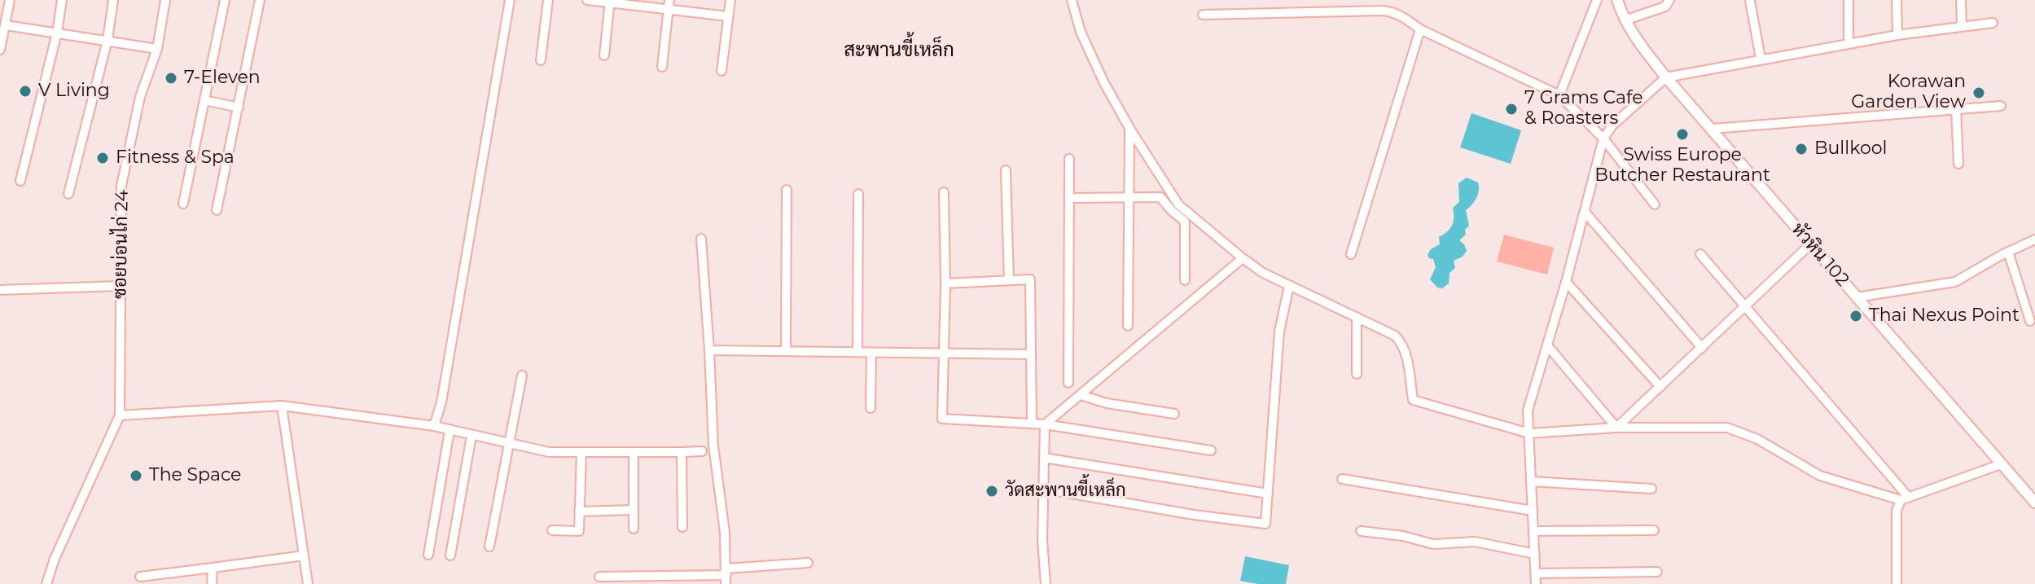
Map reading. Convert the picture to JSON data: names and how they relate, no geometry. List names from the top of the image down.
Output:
{
  "streets": {
    "street": ["ซอยบ่อนไก่ 24", "หัวหิน 102"]
  },
  "districts": ["สะพานขี้เหล็ก"],
  "places": [
    "7-Eleven",
    "V Living",
    "Korawan Garden View",
    "7 Grams Cafe & Roasters",
    "Swiss Europe Butcher Restaurant",
    "Bullkool",
    "Fitness & Spa",
    "Thai Nexus Point",
    "The Space",
    "วัดสะพานขี้เหล็ก"
  ]
}
